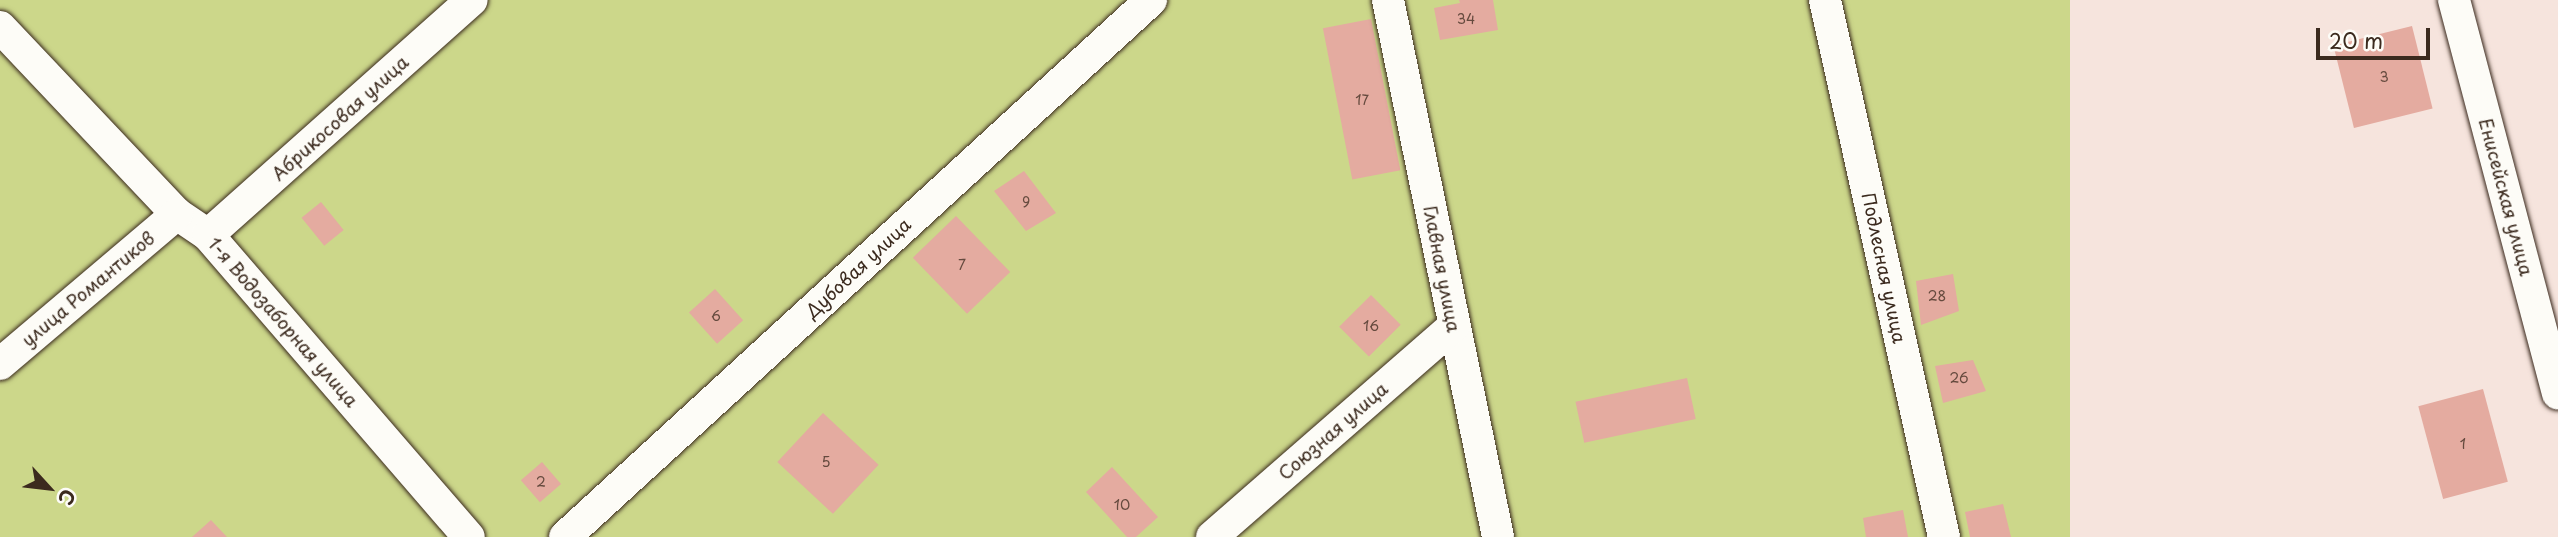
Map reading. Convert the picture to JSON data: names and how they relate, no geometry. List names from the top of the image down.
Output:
{
  "streets": {
    "street": [
      "Абрикосовая улица",
      "Енисейская улица",
      "Дубовая улица",
      "Подлесная улица",
      "Главная улица",
      "улица Романтиков",
      "1-я Водозаборная улица",
      "Союзная улица"
    ]
  },
  "crossings": [
    ["Абрикосовая улица", "1-я Водозаборная улица"],
    ["Главная улица", "Союзная улица"],
    ["улица Романтиков", "1-я Водозаборная улица"]
  ],
  "house_numbers": [
    "34",
    "3",
    "17",
    "9",
    "7",
    "28",
    "6",
    "16",
    "26",
    "1",
    "5",
    "2",
    "10"
  ],
  "scale_bar": "20 m",
  "north": "bottom right"
}
